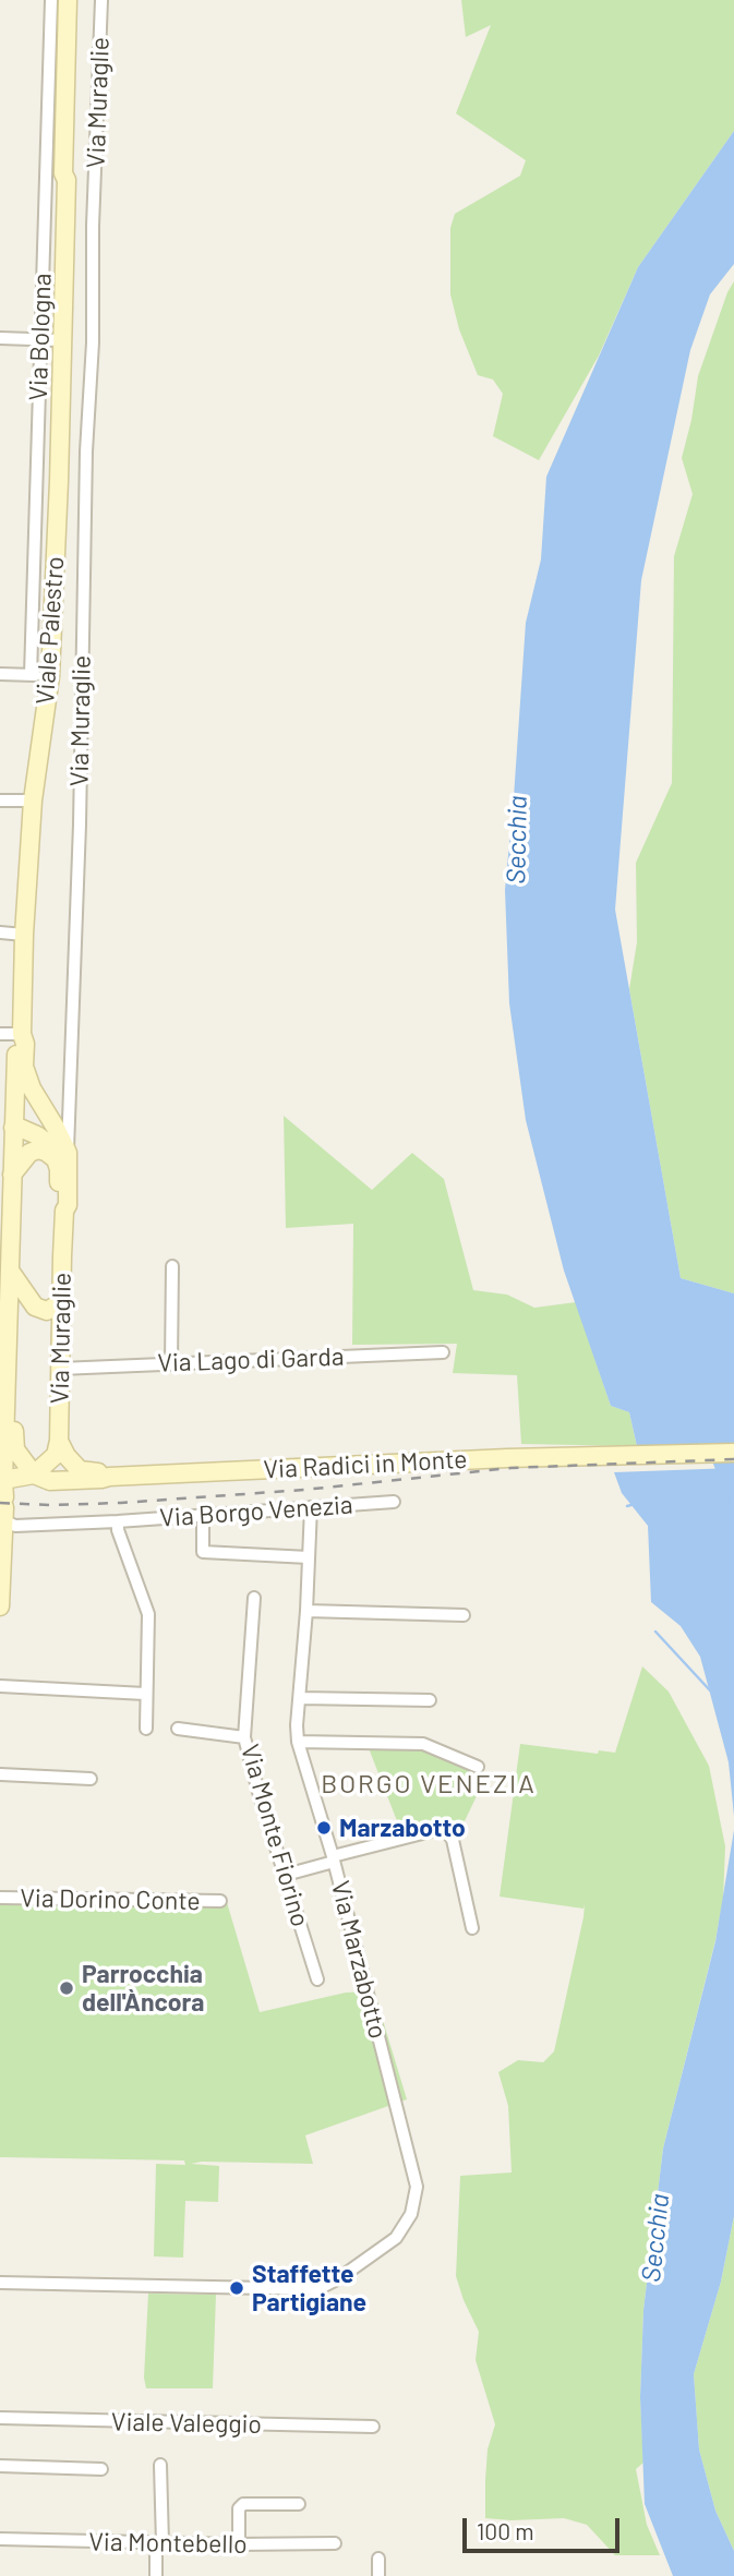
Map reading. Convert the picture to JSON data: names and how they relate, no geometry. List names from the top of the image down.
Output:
{
  "streets": {
    "main road": ["Via Muraglie", "Viale Palestro", "Via Radici in Monte"],
    "street": [
      "Via Bologna",
      "Via Lago di Garda",
      "Via Borgo Venezia",
      "Via Monte Fiorino",
      "Via Dorino Conte",
      "Via Marzabotto",
      "Viale Valeggio",
      "Via Montebello"
    ]
  },
  "crossings": [
    ["Via Muraglie", "Viale Palestro"],
    ["Via Muraglie", "Via Lago di Garda"],
    ["Via Muraglie", "Via Radici in Monte"],
    ["Viale Palestro", "Via Radici in Monte"],
    ["Viale Palestro", "Via Borgo Venezia"],
    ["Via Radici in Monte", "Via Borgo Venezia"],
    ["Via Borgo Venezia", "Via Marzabotto"]
  ],
  "districts": ["BORGO VENEZIA"],
  "water": ["Secchia"],
  "places": ["Marzabotto", "Parrocchia dell'Àncora", "Staffette Partigiane"],
  "scale_bar": "100 m"
}
